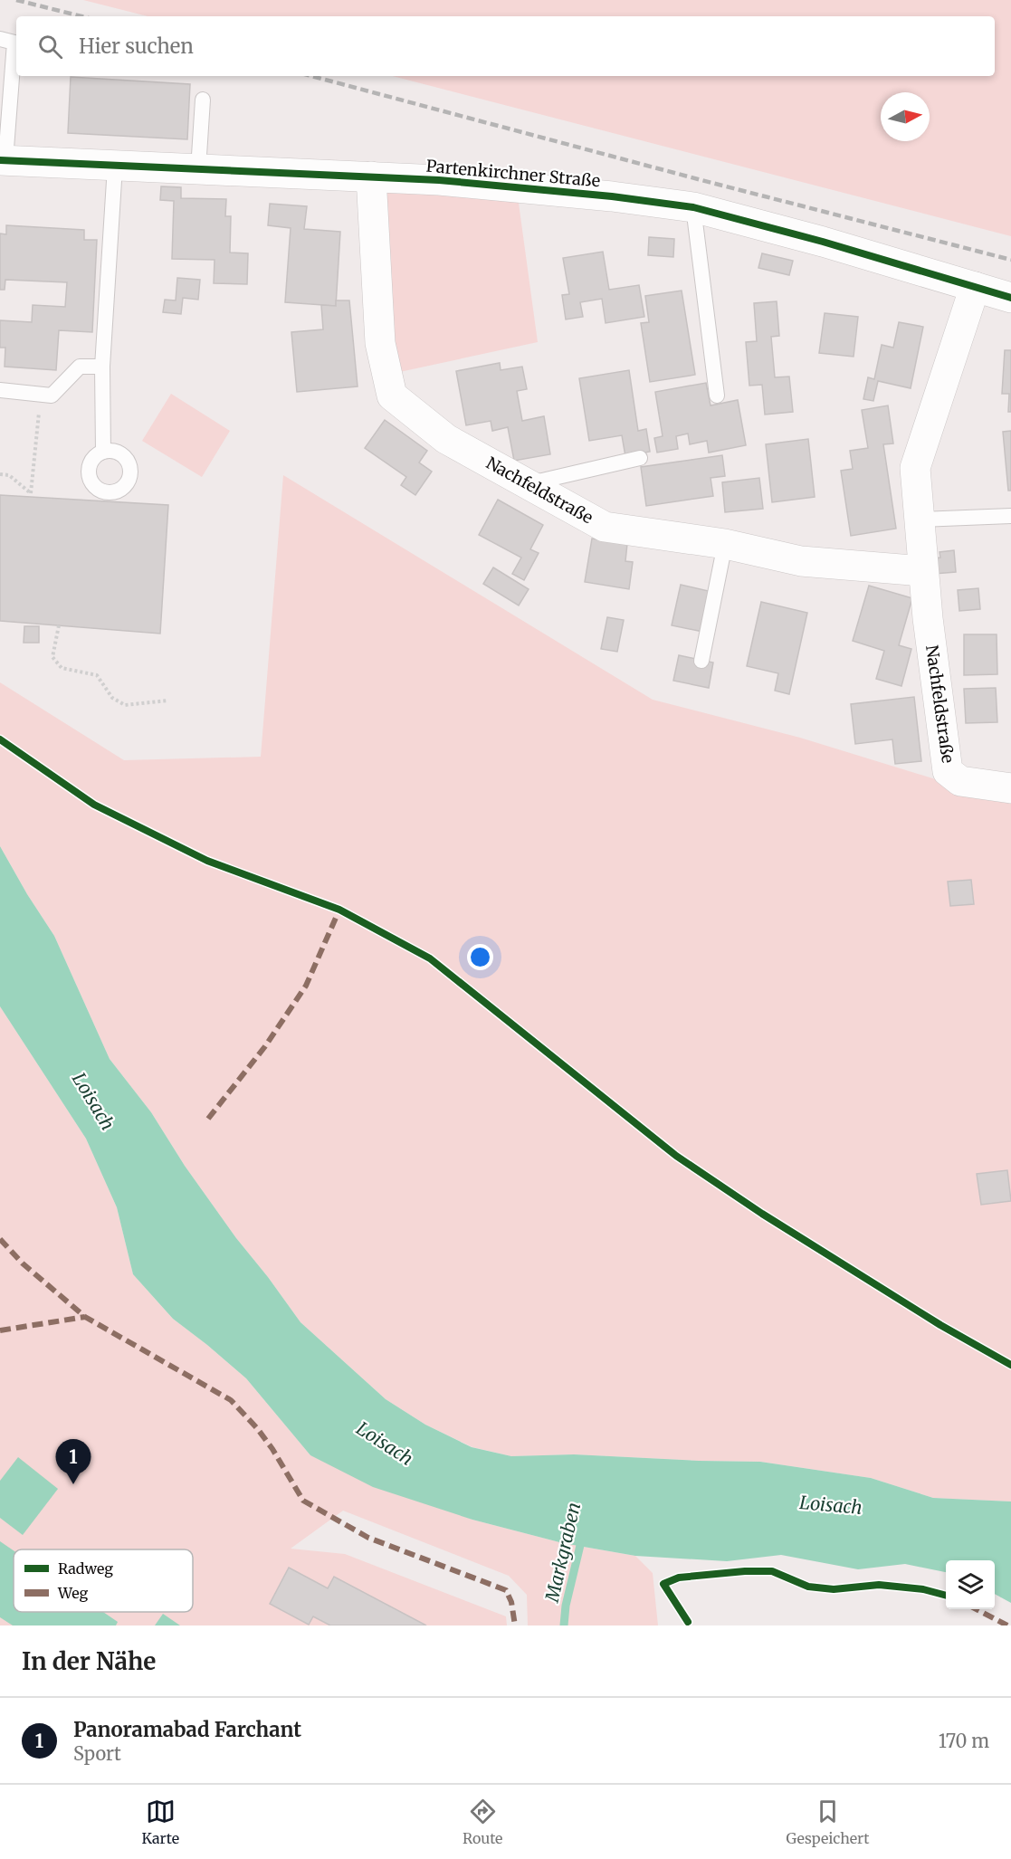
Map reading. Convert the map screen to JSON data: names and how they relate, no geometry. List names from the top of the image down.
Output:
{
  "streets": {
    "street": ["Partenkirchner Straße", "Nachfeldstraße"]
  },
  "crossings": [
    ["Partenkirchner Straße", "Nachfeldstraße"]
  ],
  "water": ["Loisach", "Markgraben"],
  "legend": ["Radweg", "Weg"],
  "north": "right",
  "page": {
    "search": "Hier suchen",
    "pins": "1",
    "heading": "In der Nähe",
    "list": [
      {
        "mark": "1",
        "name": "Panoramabad Farchant",
        "note": "Sport",
        "value": "170 m"
      }
    ],
    "nav": ["Karte", "Route", "Gespeichert"]
  }
}
